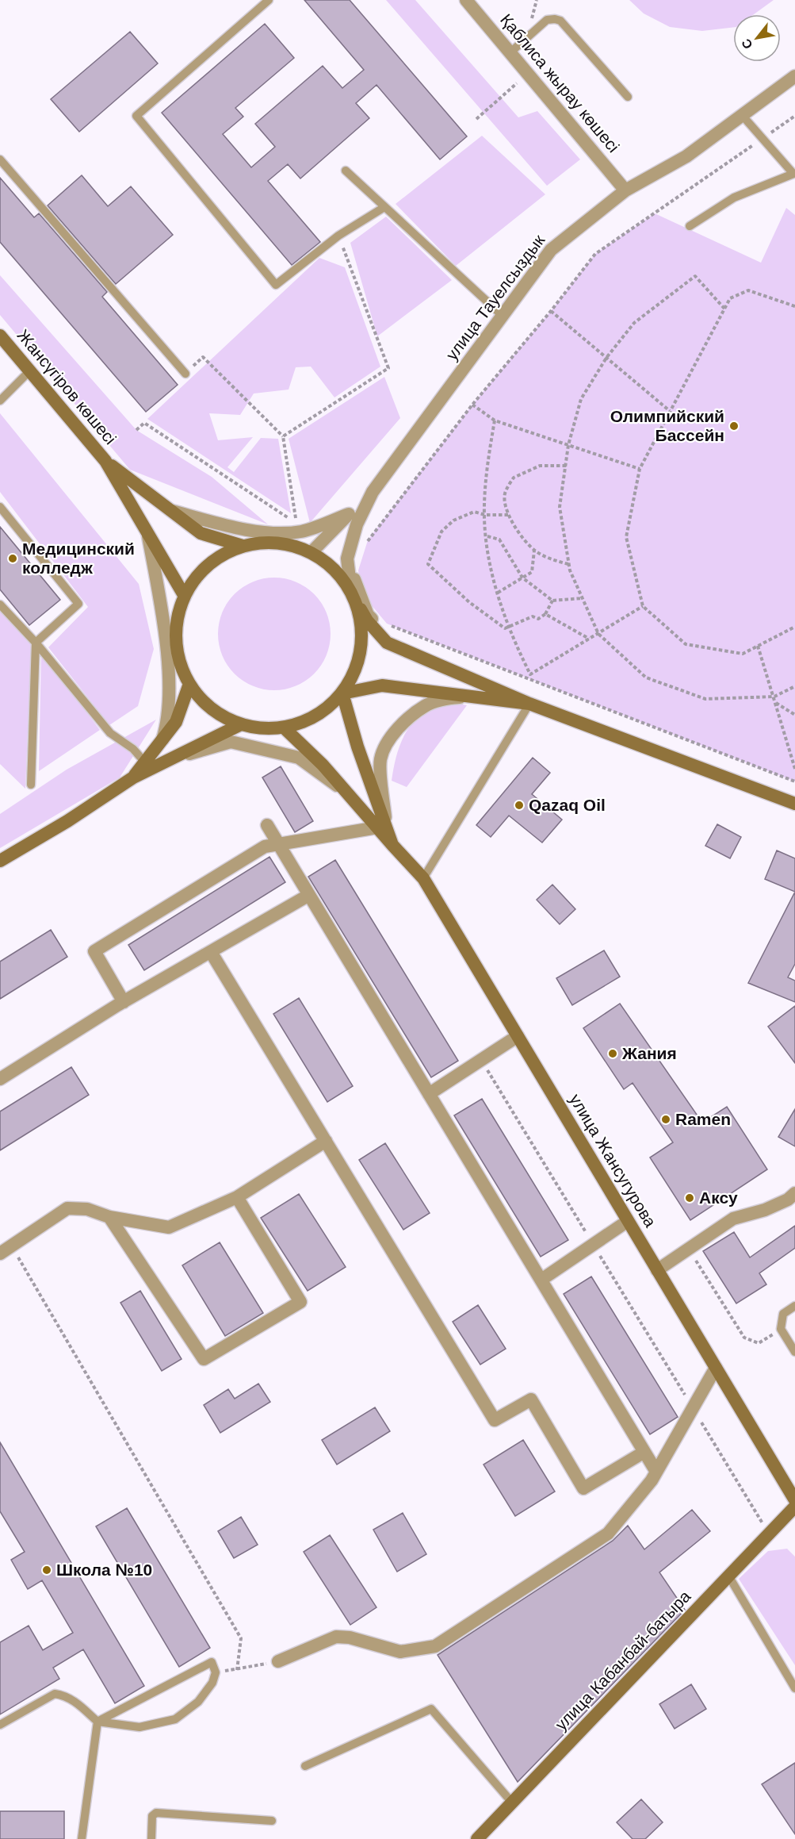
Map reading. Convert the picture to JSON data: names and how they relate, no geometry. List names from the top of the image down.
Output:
{
  "streets": {
    "main road": ["Жансүгіров көшесі", "улица Жансугурова", "улица Кабанбай-батыра"],
    "street": ["Қаблиса жырау көшесі", "улица Тауелсыздык"]
  },
  "crossings": [
    ["Қаблиса жырау көшесі", "улица Тауелсыздык"]
  ],
  "places": [
    "Олимпийский Бассейн",
    "Медицинский колледж",
    "Qazaq Oil",
    "Жания",
    "Ramen",
    "Аксу",
    "Школа №10"
  ],
  "north": "bottom left"
}
